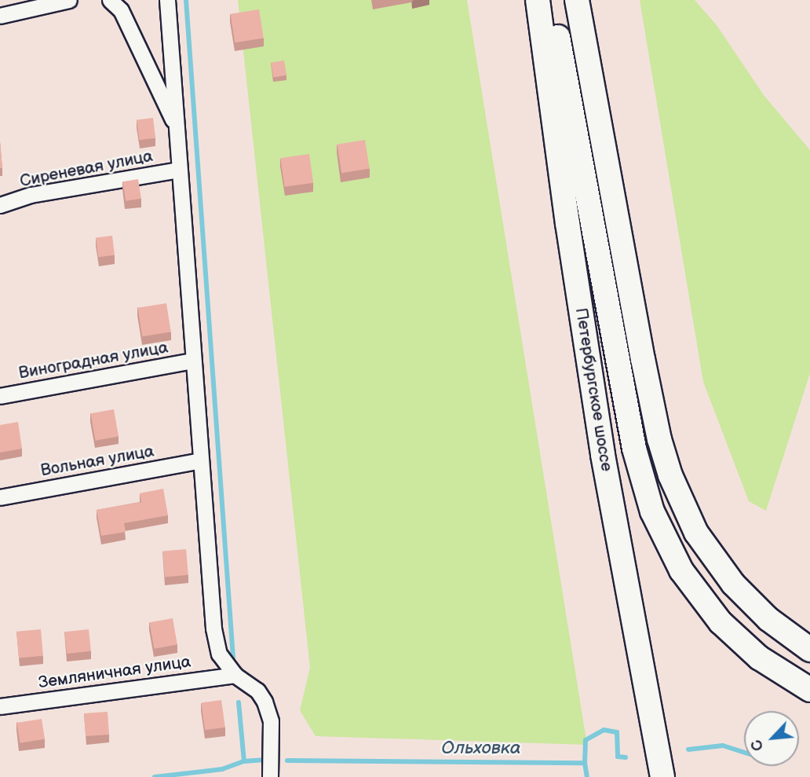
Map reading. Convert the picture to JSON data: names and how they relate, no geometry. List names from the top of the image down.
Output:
{
  "streets": {
    "main road": ["Петербургское шоссе"],
    "street": [
      "Сиреневая улица",
      "Виноградная улица",
      "Вольная улица",
      "Земляничная улица"
    ]
  },
  "water": ["Ольховка"],
  "north": "bottom left"
}
